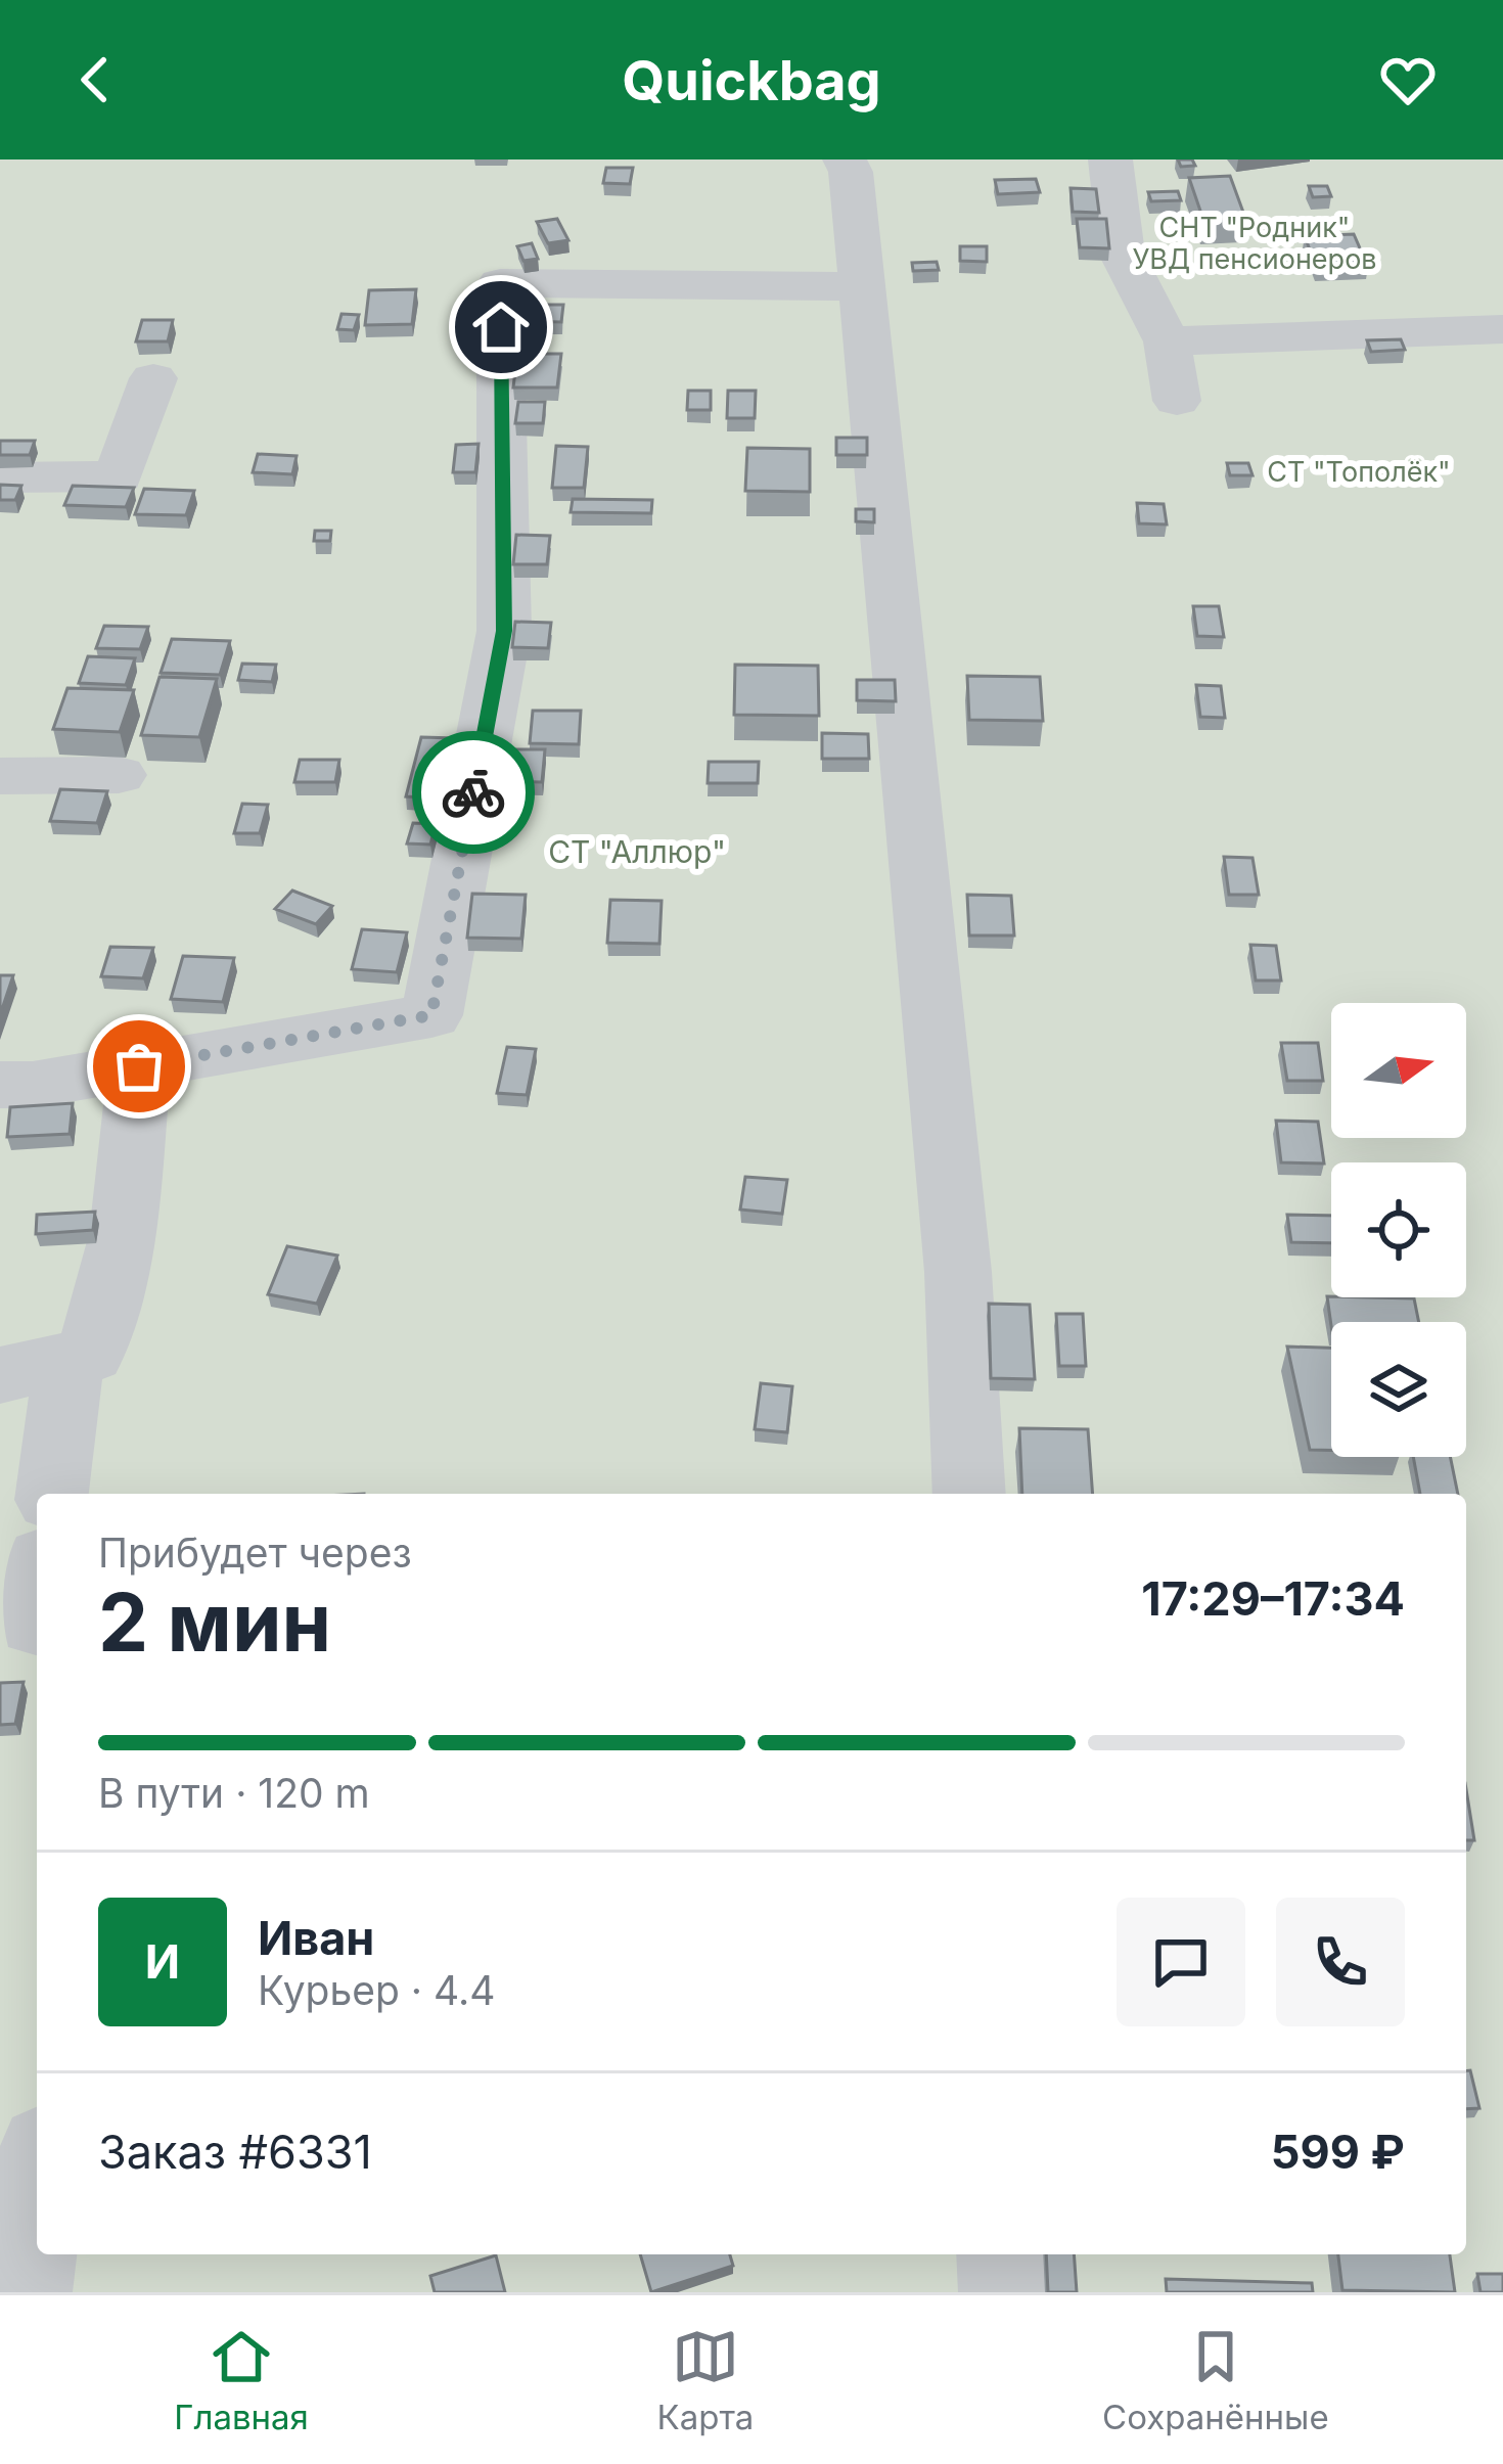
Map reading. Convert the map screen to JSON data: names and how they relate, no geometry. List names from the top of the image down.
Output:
{
  "parks": ["СНТ \"Родник\" УВД пенсионеров", "СТ \"Тополёк\"", "СТ \"Аллюр\""],
  "north": "right",
  "page": {
    "header": "Quickbag",
    "heading": ["2 мин", "Прибудет через", "17:29–17:34"],
    "panel": [
      "Иван",
      "Курьер · 4.4",
      "Заказ #6331",
      "599 ₽"
    ],
    "bar": "В пути · 120 m",
    "round": "И",
    "tabs": ["Главная", "Карта", "Сохранённые"]
  }
}
